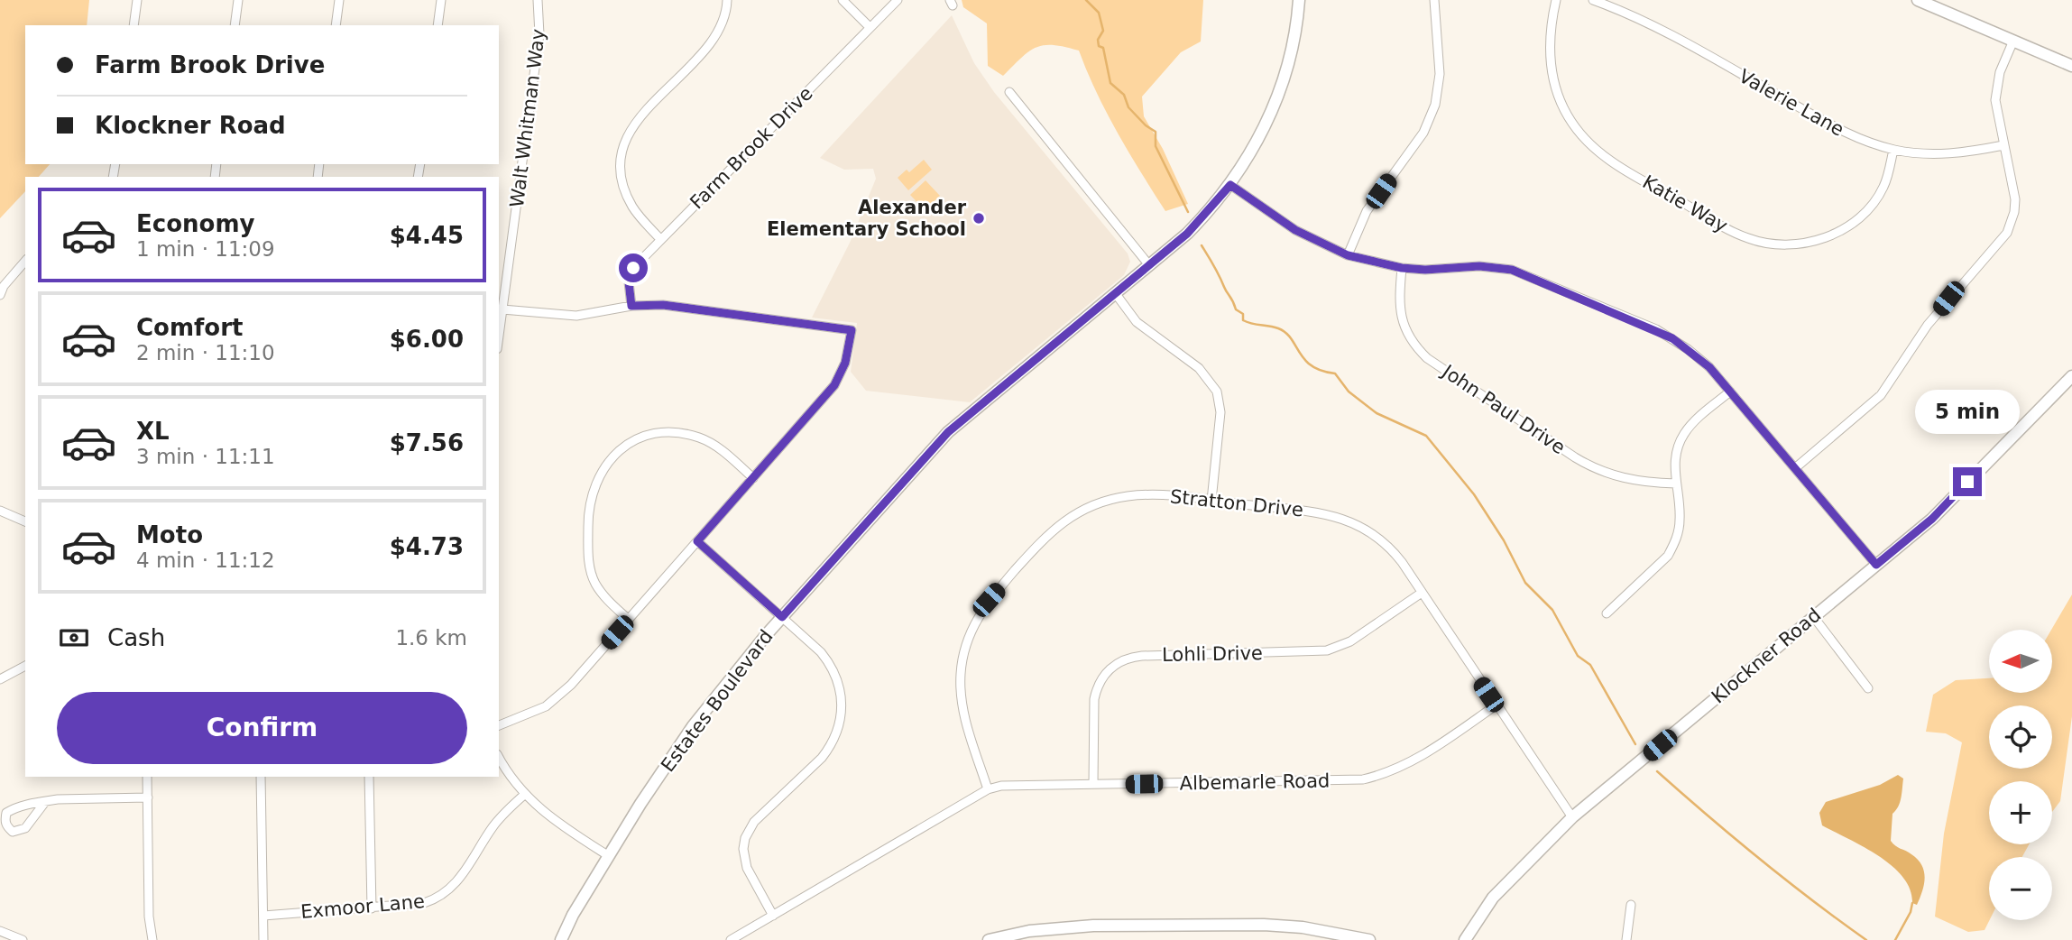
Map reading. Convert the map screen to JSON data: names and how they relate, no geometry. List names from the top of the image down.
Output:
{
  "streets": {
    "street": [
      "Valerie Lane",
      "Walt Whitman Way",
      "Farm Brook Drive",
      "Katie Way",
      "John Paul Drive",
      "Stratton Drive",
      "Lohli Drive",
      "Klockner Road",
      "Estates Boulevard",
      "Albemarle Road",
      "Exmoor Lane"
    ]
  },
  "crossings": [
    ["Valerie Lane", "Katie Way"],
    ["Stratton Drive", "Lohli Drive"],
    ["Stratton Drive", "Klockner Road"],
    ["Stratton Drive", "Albemarle Road"],
    ["Lohli Drive", "Albemarle Road"]
  ],
  "places": ["Alexander Elementary School"],
  "north": "left",
  "page": {
    "banner": ["Farm Brook Drive", "Klockner Road"],
    "list": [
      {
        "name": "Economy",
        "note": "1 min · 11:09",
        "value": "$4.45"
      },
      {
        "name": "Comfort",
        "note": "2 min · 11:10",
        "value": "$6.00"
      },
      {
        "name": "XL",
        "note": "3 min · 11:11",
        "value": "$7.56"
      },
      {
        "name": "Moto",
        "note": "4 min · 11:12",
        "value": "$4.73"
      }
    ],
    "bubble": "5 min",
    "pay": ["Cash", "1.6 km"],
    "map_buttons": ["+", "−"],
    "buttons": "Confirm"
  }
}
